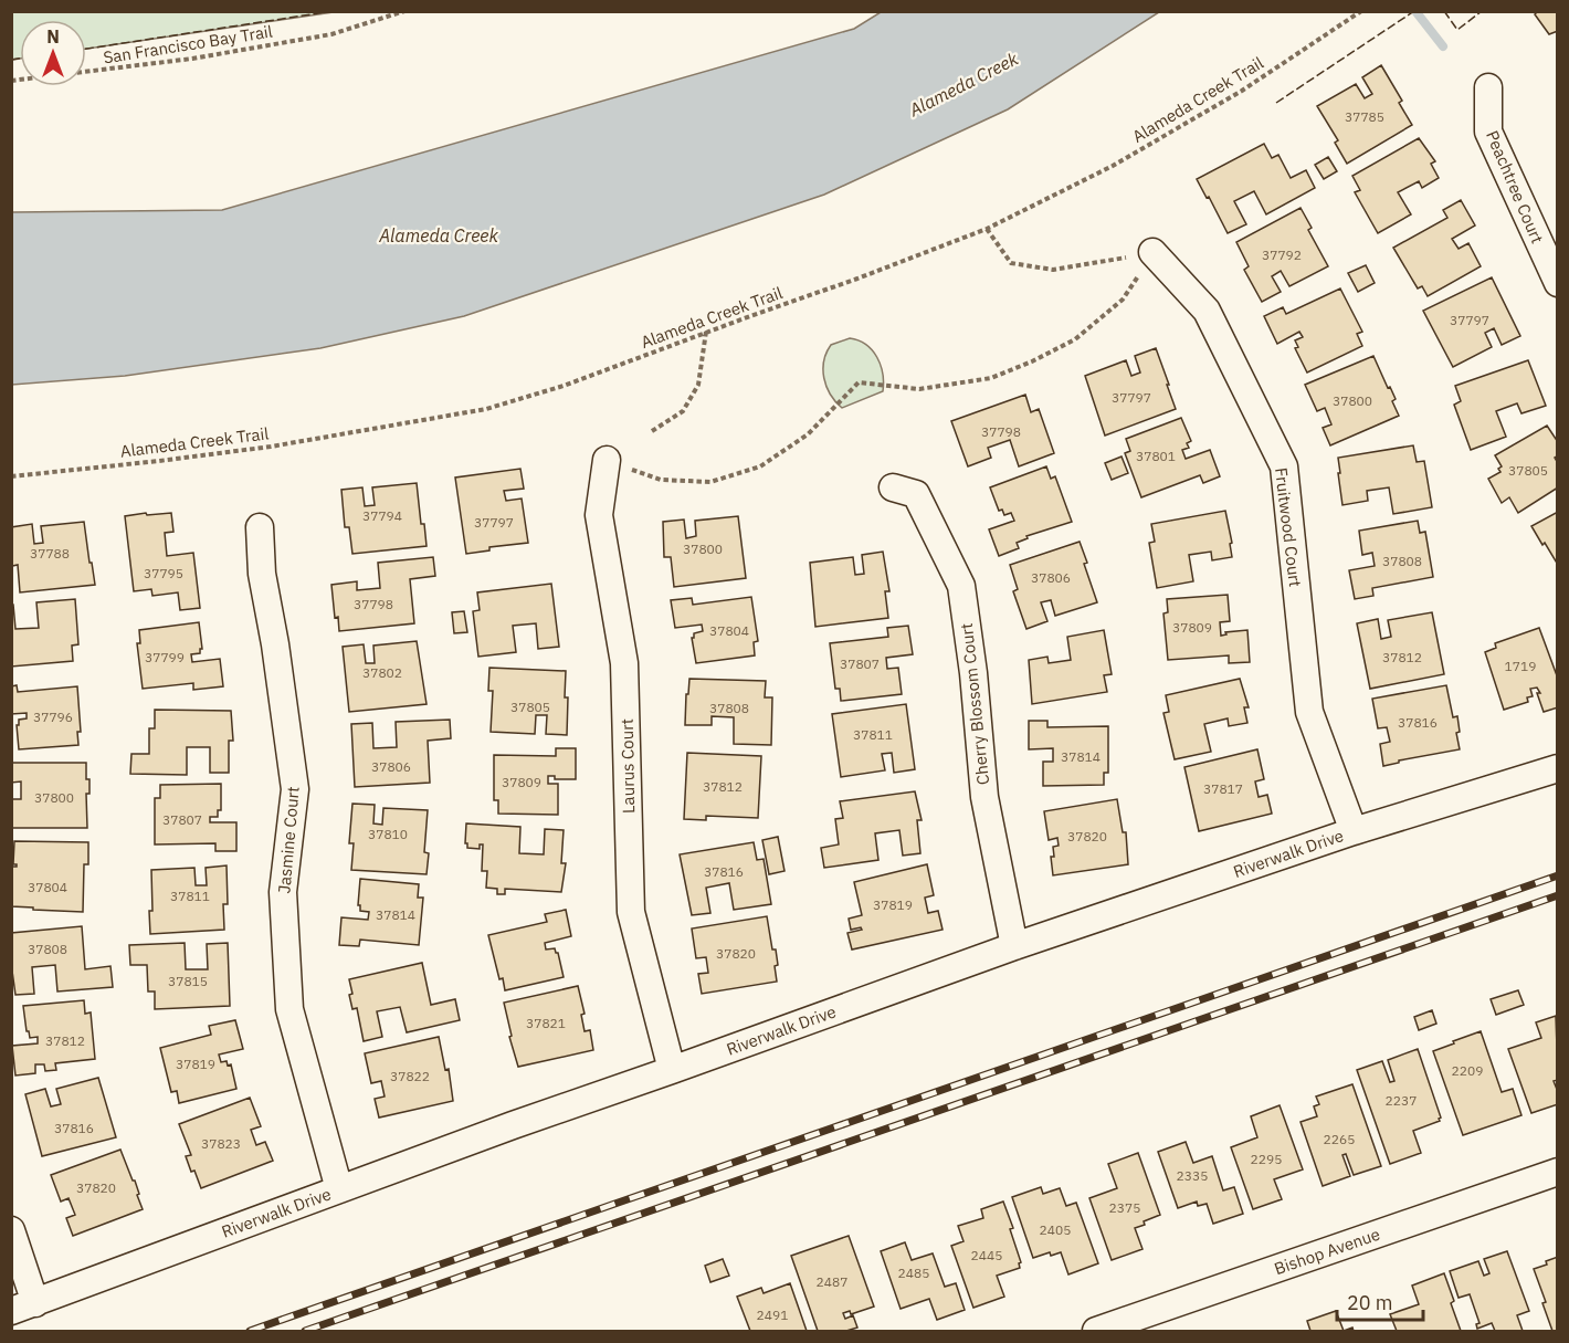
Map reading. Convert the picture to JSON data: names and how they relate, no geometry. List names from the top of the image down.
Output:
{
  "streets": {
    "street": [
      "Peachtree Court",
      "Fruitwood Court",
      "Cherry Blossom Court",
      "Laurus Court",
      "Jasmine Court",
      "Riverwalk Drive",
      "Bishop Avenue"
    ],
    "path": ["San Francisco Bay Trail", "Alameda Creek Trail"]
  },
  "crossings": [
    ["Fruitwood Court", "Riverwalk Drive"],
    ["Cherry Blossom Court", "Riverwalk Drive"],
    ["Laurus Court", "Riverwalk Drive"],
    ["Jasmine Court", "Riverwalk Drive"]
  ],
  "water": ["Alameda Creek"],
  "house_numbers": [
    "37785",
    "37792",
    "37797",
    "37797",
    "37800",
    "37798",
    "37801",
    "37805",
    "37794",
    "37797",
    "37800",
    "37788",
    "37808",
    "37795",
    "37806",
    "37798",
    "37809",
    "37804",
    "37799",
    "37812",
    "37807",
    "1719",
    "37802",
    "37805",
    "37808",
    "37796",
    "37816",
    "37811",
    "37814",
    "37806",
    "37809",
    "37812",
    "37817",
    "37800",
    "37807",
    "37810",
    "37820",
    "37816",
    "37804",
    "37811",
    "37819",
    "37814",
    "37808",
    "37820",
    "37815",
    "37821",
    "37812",
    "37819",
    "2209",
    "37822",
    "2237",
    "37816",
    "2265",
    "37823",
    "2295",
    "2335",
    "37820",
    "2375",
    "2405",
    "2445",
    "2485",
    "2487",
    "2491"
  ],
  "scale_bar": "20 m",
  "north": "top"
}
